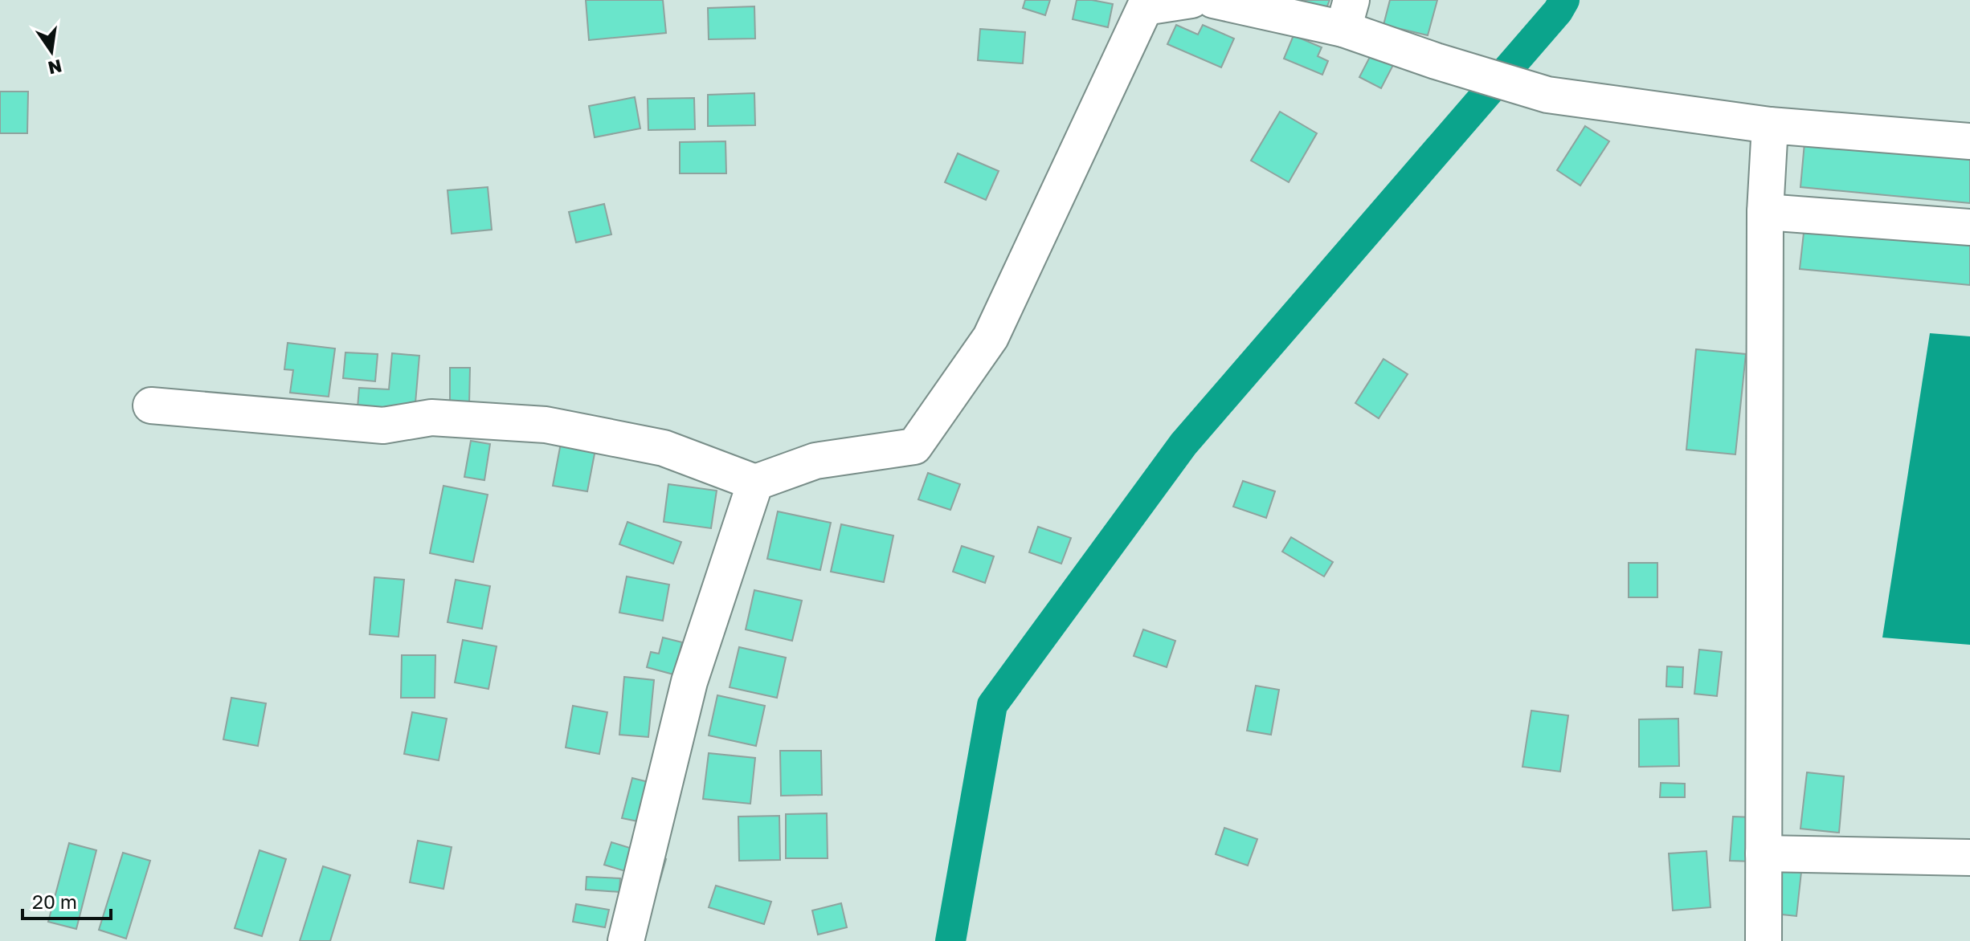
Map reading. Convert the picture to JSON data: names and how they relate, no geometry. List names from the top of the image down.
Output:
{
  "scale_bar": "20 m",
  "north": "bottom"
}
